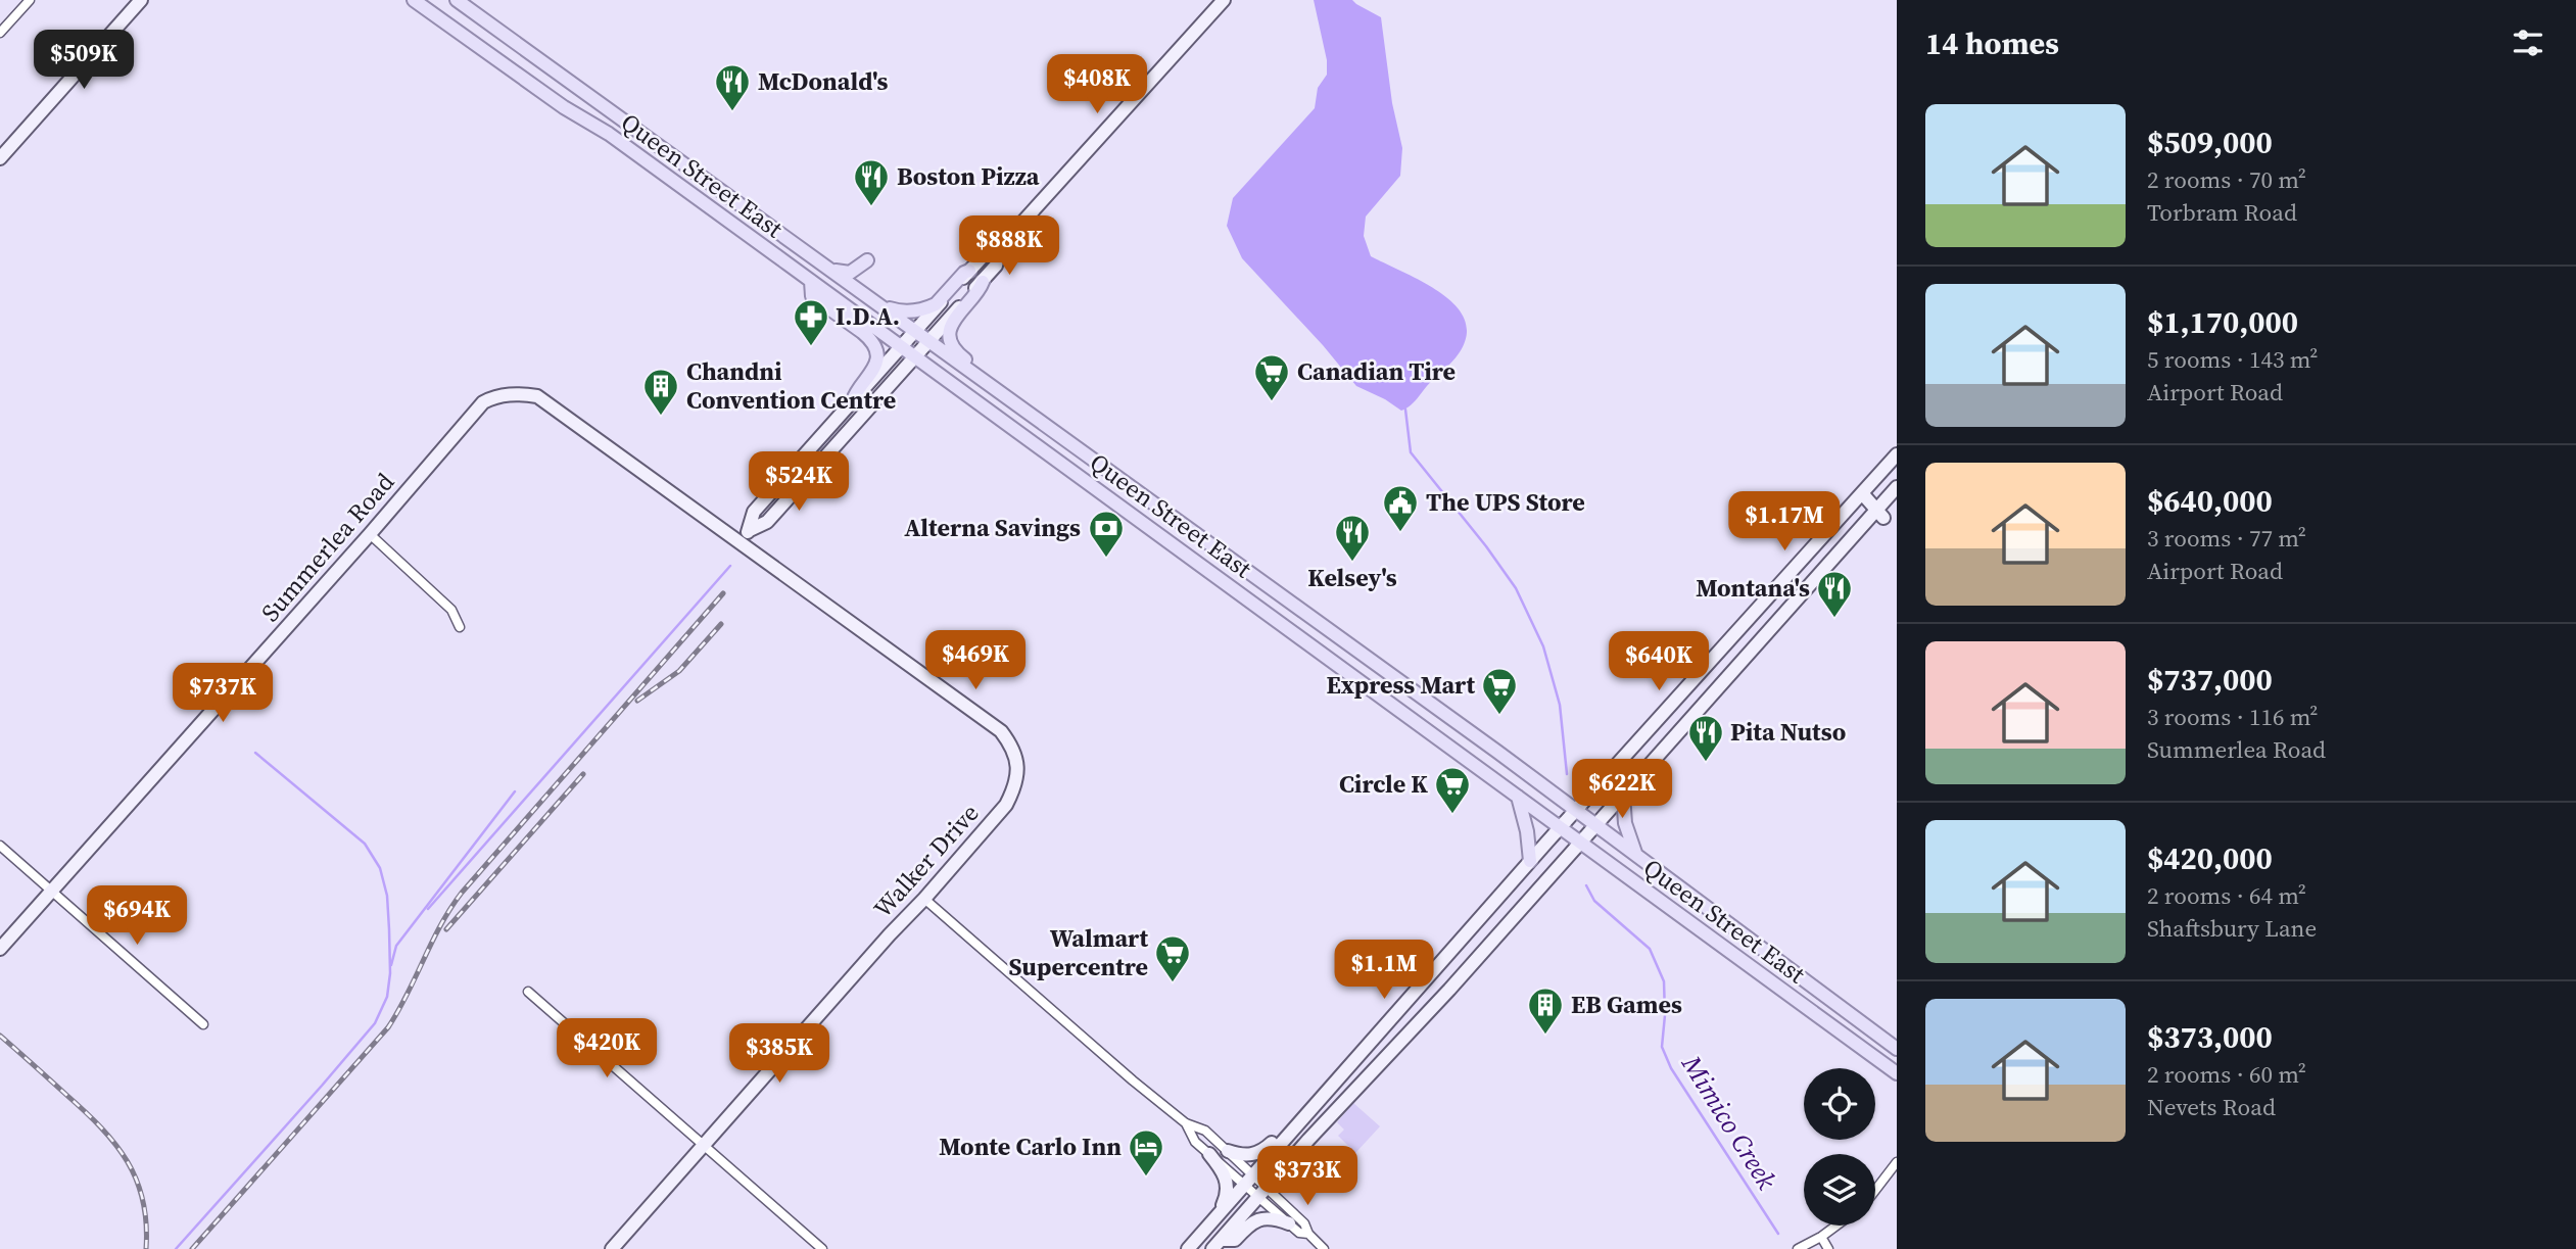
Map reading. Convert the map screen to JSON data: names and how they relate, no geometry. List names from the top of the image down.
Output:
{
  "streets": {
    "main road": ["Queen Street East"],
    "street": ["Summerlea Road", "Walker Drive"]
  },
  "crossings": [
    ["Summerlea Road", "Walker Drive"]
  ],
  "water": ["Mimico Creek"],
  "places": {
    "restaurant": [
      "McDonald's",
      "Boston Pizza",
      "Kelsey's",
      "Montana's",
      "Pita Nutso"
    ],
    "pharmacy": ["I.D.A."],
    "supermarket": [
      "Canadian Tire",
      "Express Mart",
      "Circle K",
      "Walmart Supercentre"
    ],
    "building": ["Chandni Convention Centre", "EB Games"],
    "public building": ["The UPS Store"],
    "bank": ["Alterna Savings"],
    "hotel": ["Monte Carlo Inn"]
  },
  "page": {
    "heading": "14 homes",
    "price": [
      "$509K",
      "$408K",
      "$888K",
      "$524K",
      "$1.17M",
      "$469K",
      "$640K",
      "$737K",
      "$622K",
      "$694K",
      "$1.1M",
      "$420K",
      "$385K",
      "$373K"
    ],
    "list": [
      {
        "name": "$509,000",
        "note": "2 rooms · 70 m² · Torbram Road"
      },
      {
        "name": "$1,170,000",
        "note": "5 rooms · 143 m² · Airport Road"
      },
      {
        "name": "$640,000",
        "note": "3 rooms · 77 m² · Airport Road"
      },
      {
        "name": "$737,000",
        "note": "3 rooms · 116 m² · Summerlea Road"
      },
      {
        "name": "$420,000",
        "note": "2 rooms · 64 m² · Shaftsbury Lane"
      },
      {
        "name": "$373,000",
        "note": "2 rooms · 60 m² · Nevets Road"
      }
    ]
  }
}
